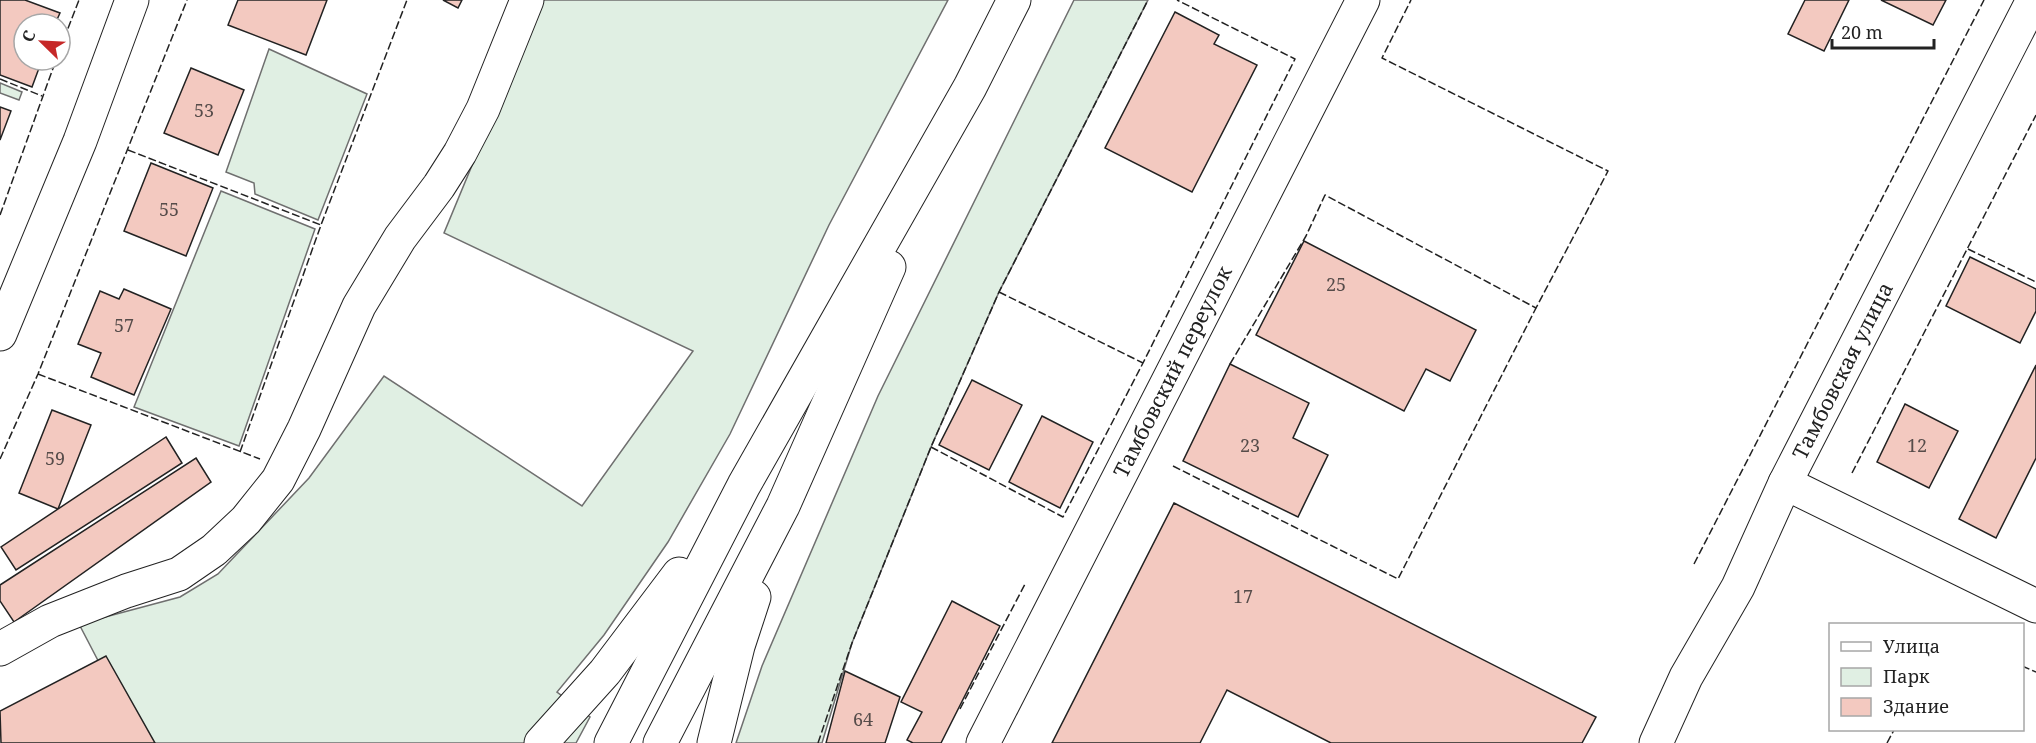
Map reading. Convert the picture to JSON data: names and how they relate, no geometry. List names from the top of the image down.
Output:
{
  "streets": {
    "main road": ["Тамбовская улица", "Тамбовский переулок"]
  },
  "house_numbers": [
    "53",
    "55",
    "25",
    "57",
    "23",
    "12",
    "59",
    "17",
    "64"
  ],
  "legend": ["Улица", "Парк", "Здание"],
  "scale_bar": "20 m",
  "north": "top left"
}
